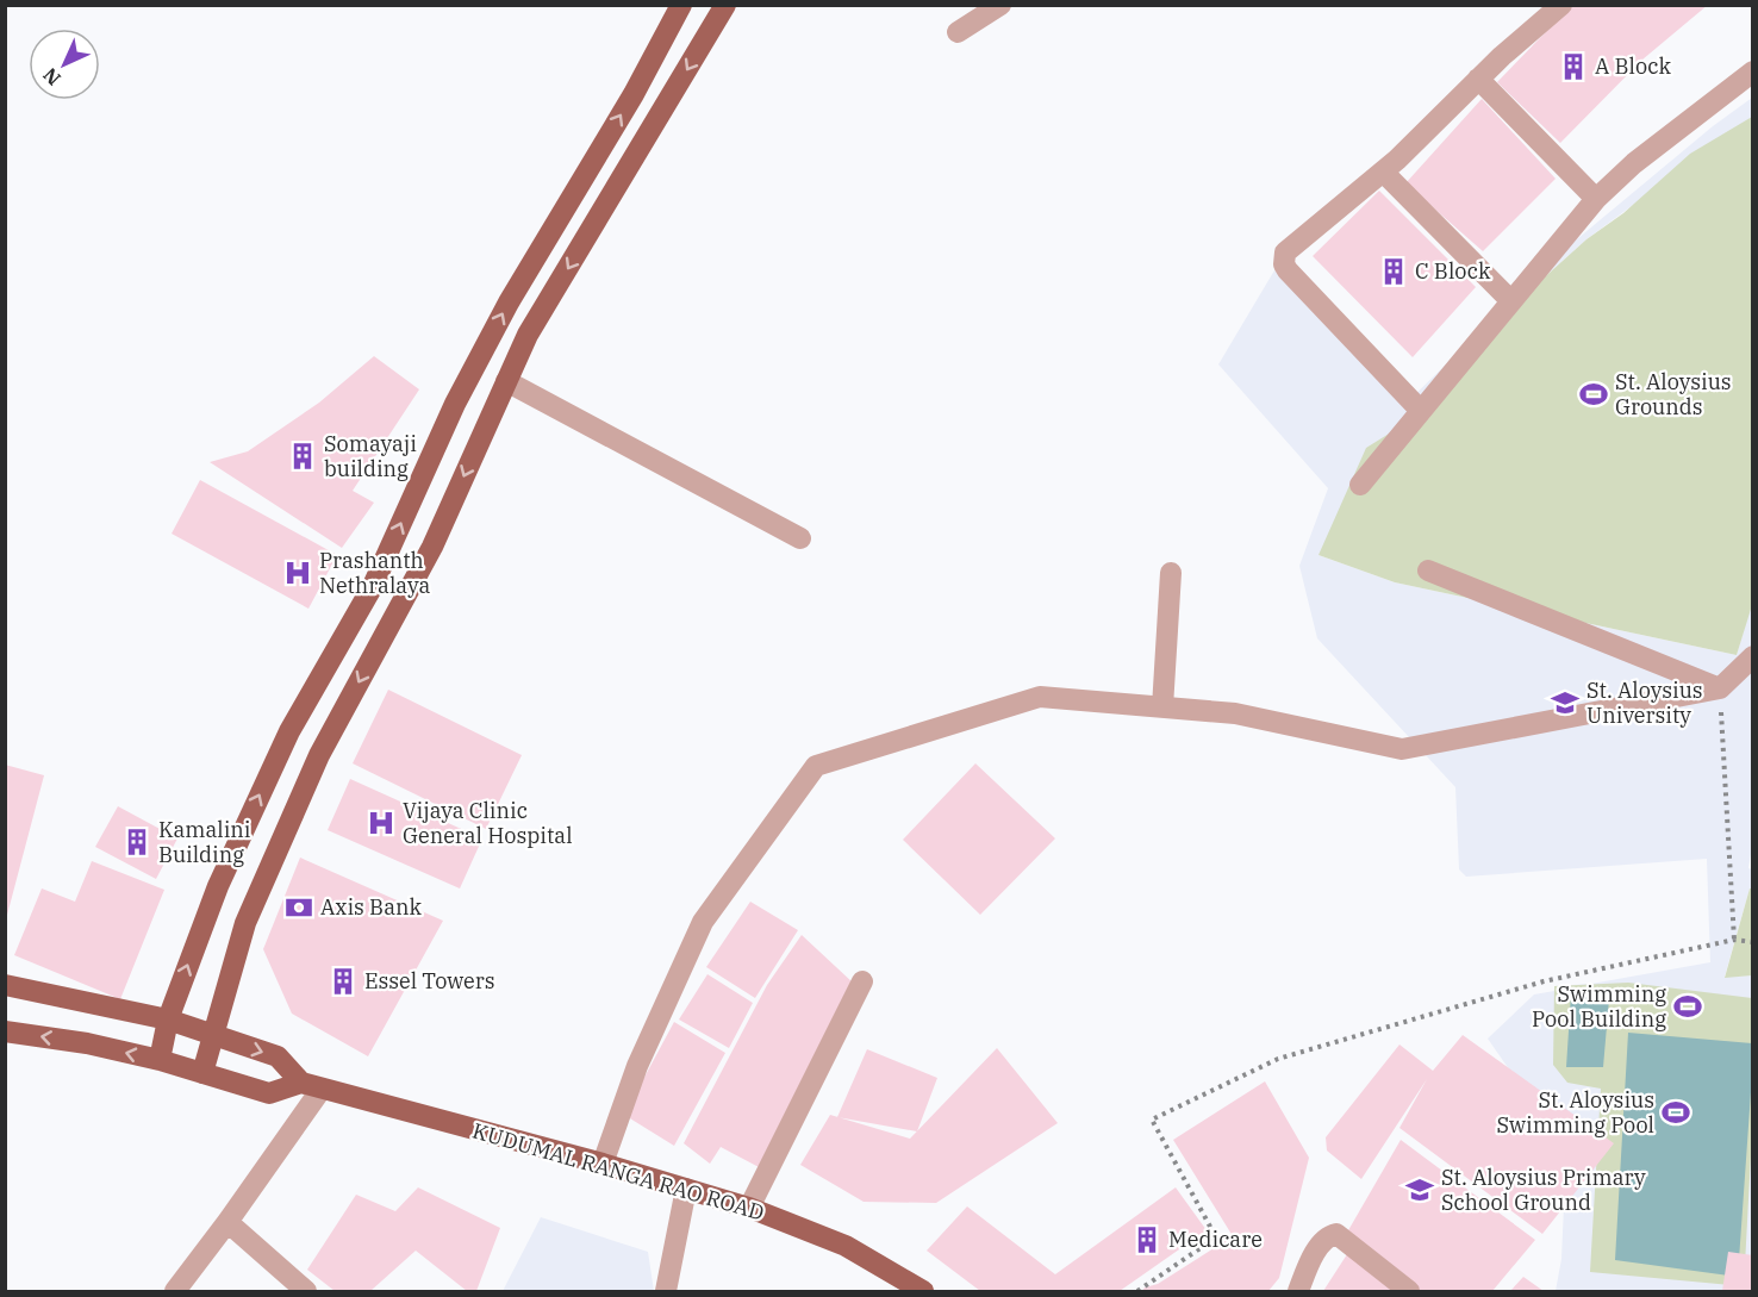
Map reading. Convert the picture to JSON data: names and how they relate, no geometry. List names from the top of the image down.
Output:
{
  "streets": {
    "main road": ["KUDUMAL RANGA RAO ROAD"]
  },
  "places": {
    "building": [
      "A Block",
      "C Block",
      "Somayaji building",
      "Kamalini Building",
      "Essel Towers",
      "Medicare"
    ],
    "sports": ["St. Aloysius Grounds", "Swimming Pool Building", "St. Aloysius Swimming Pool"],
    "hospital": ["Prashanth Nethralaya", "Vijaya Clinic General Hospital"],
    "school or university": ["St. Aloysius University", "St. Aloysius Primary School Ground"],
    "bank": ["Axis Bank"]
  },
  "north": "bottom left"
}
